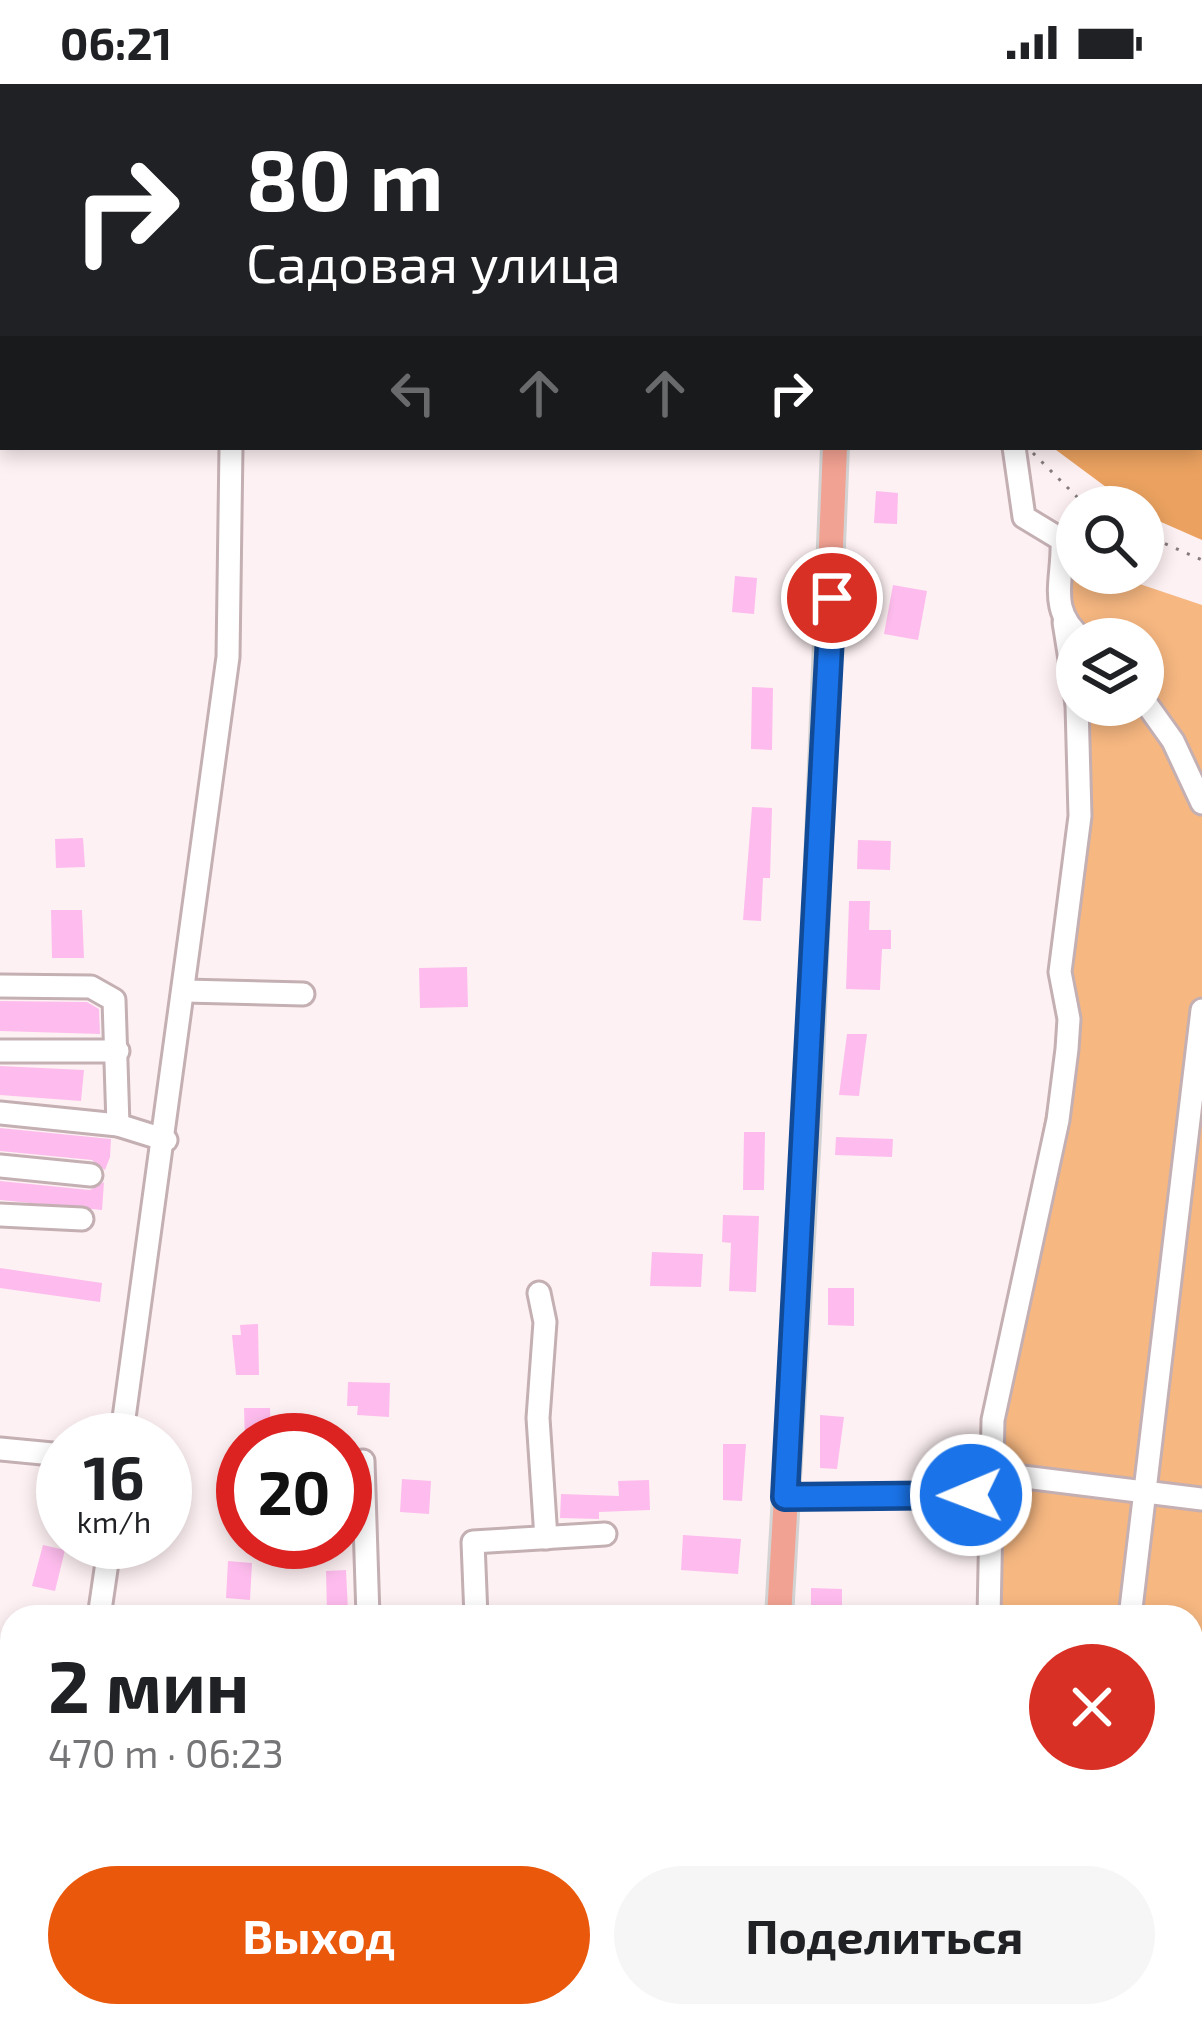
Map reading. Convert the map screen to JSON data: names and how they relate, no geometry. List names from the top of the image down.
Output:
{
  "page": {
    "status": "06:21",
    "turn": ["80 m", "Садовая улица"],
    "speed": "16 km/h",
    "limit": "20",
    "heading": ["2 мин", "470 m · 06:23"],
    "buttons": ["Выход", "Поделиться"]
  }
}
